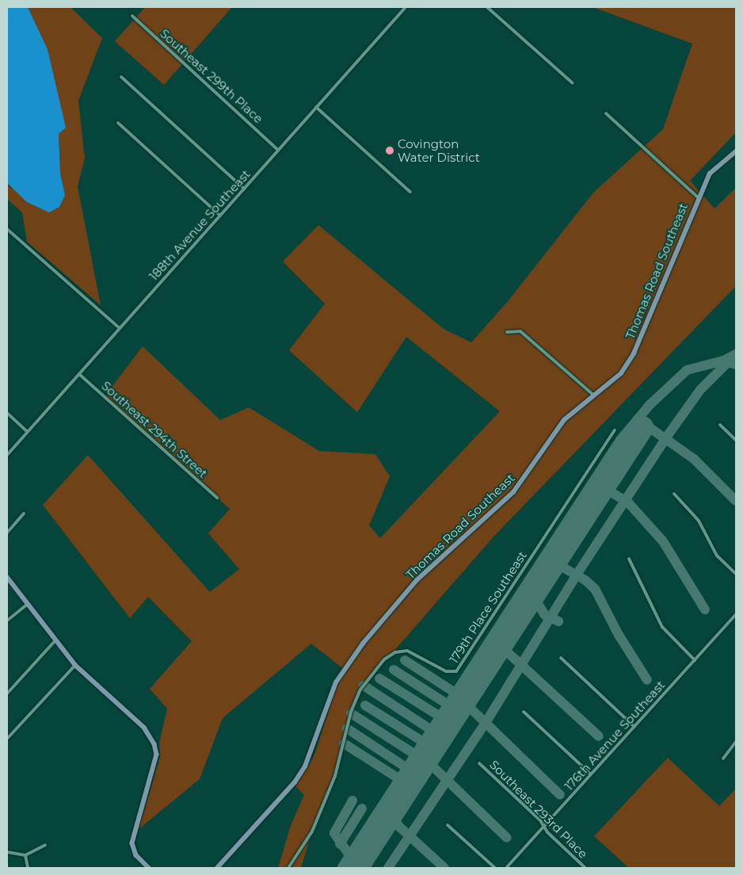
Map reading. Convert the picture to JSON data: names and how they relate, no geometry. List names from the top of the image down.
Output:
{
  "streets": {
    "street": [
      "Southeast 299th Place",
      "188th Avenue Southeast",
      "Thomas Road Southeast",
      "Southeast 294th Street",
      "179th Place Southeast",
      "176th Avenue Southeast",
      "Southeast 293rd Place"
    ]
  },
  "crossings": [
    ["Southeast 299th Place", "188th Avenue Southeast"],
    ["188th Avenue Southeast", "Southeast 294th Street"],
    ["176th Avenue Southeast", "Southeast 293rd Place"]
  ],
  "places": ["Covington Water District"]
}
